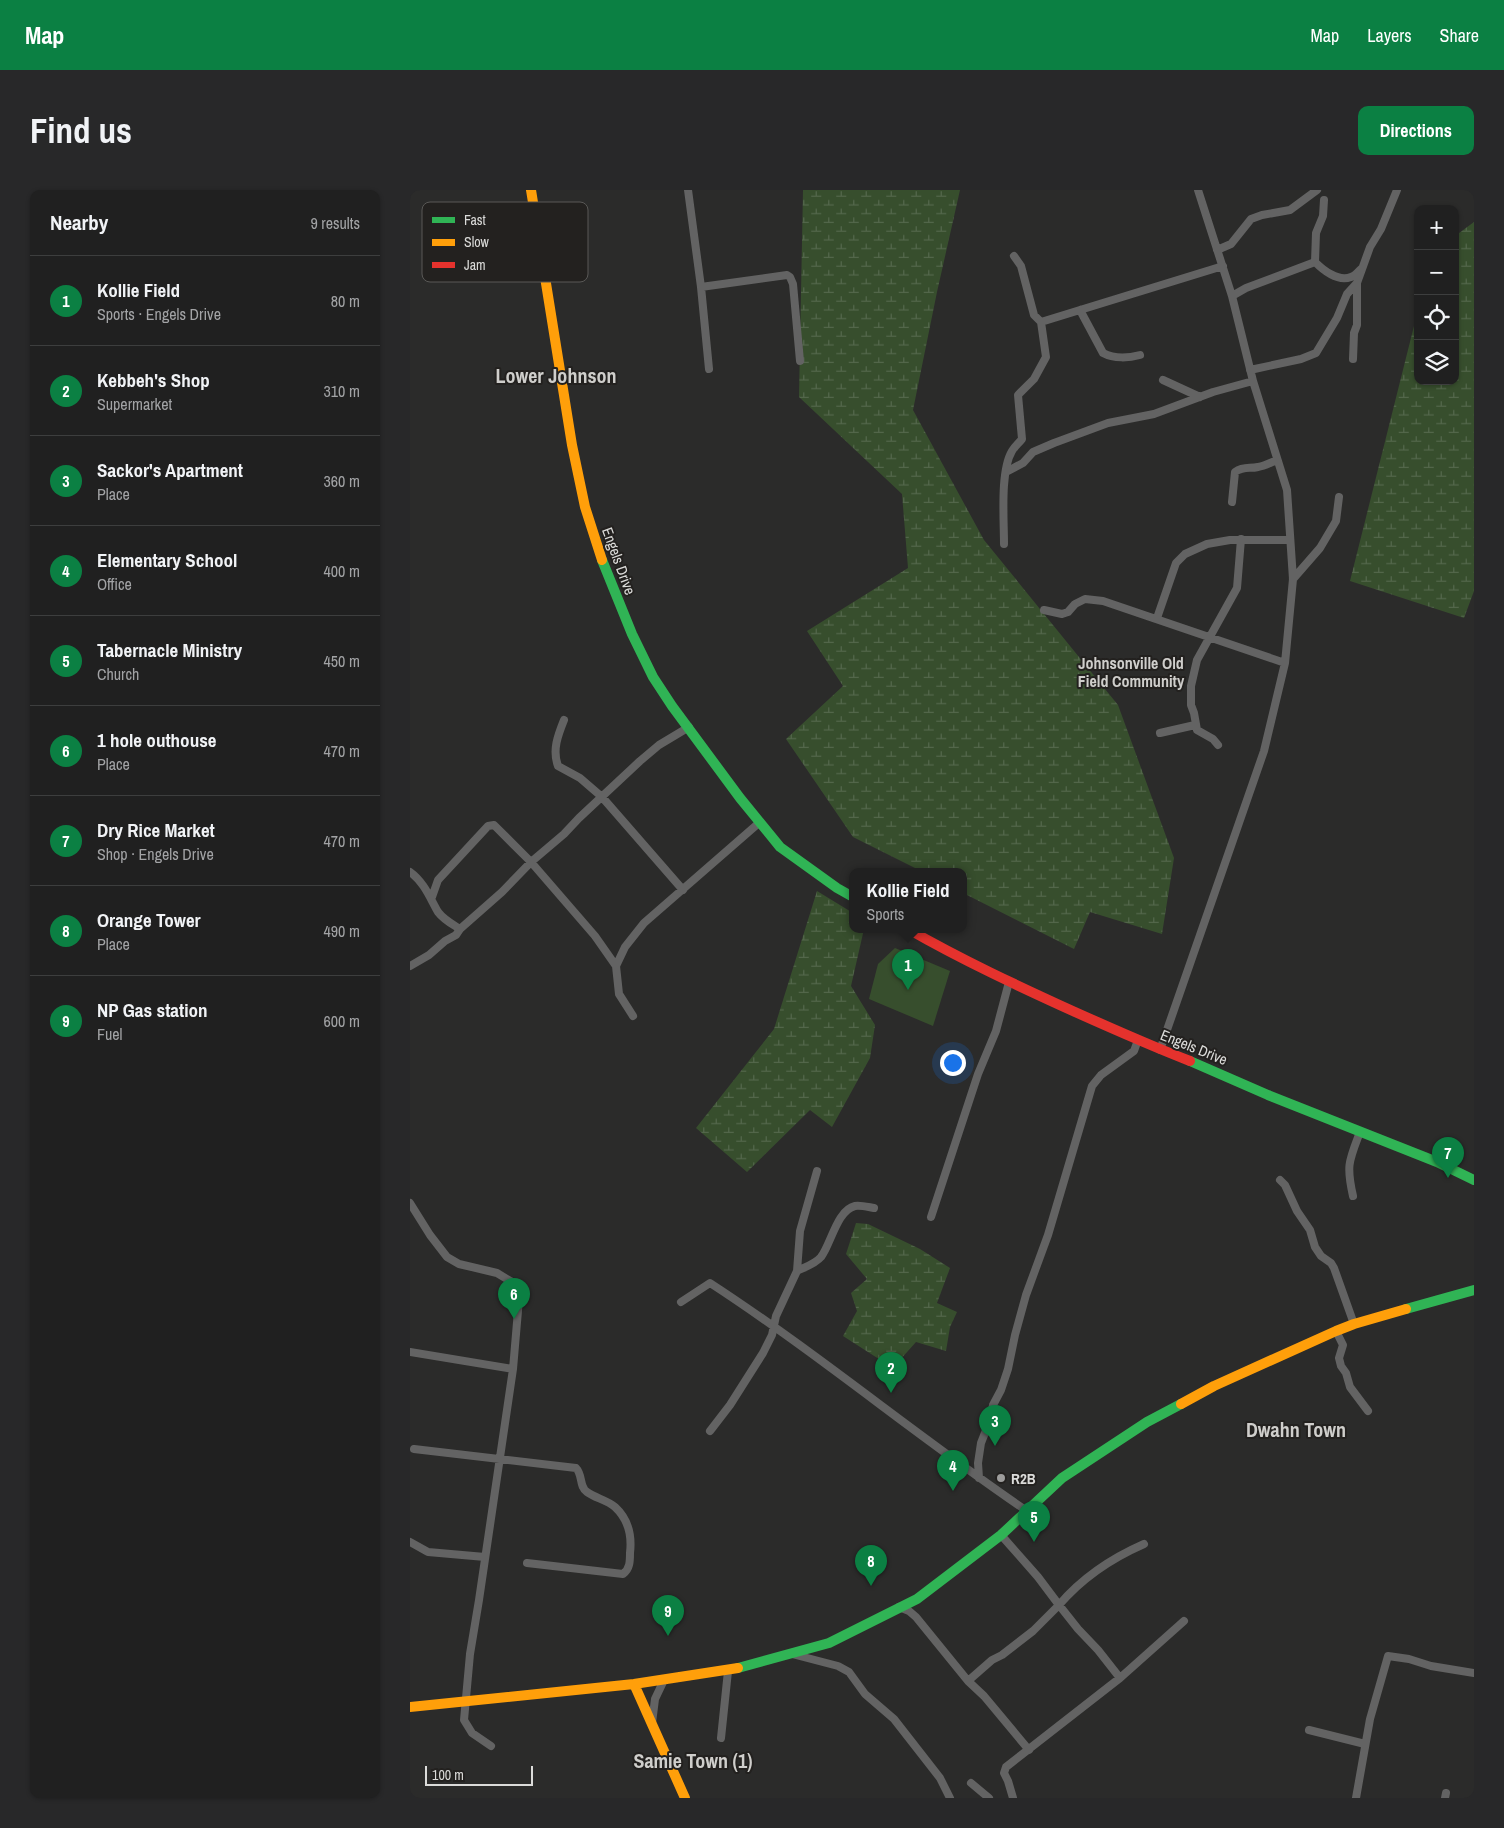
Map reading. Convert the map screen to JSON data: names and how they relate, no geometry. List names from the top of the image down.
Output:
{
  "streets": {
    "street": ["Engels Drive"]
  },
  "districts": [
    "Lower Johnson",
    "Johnsonville Old Field Community",
    "Dwahn Town",
    "Samie Town (1)"
  ],
  "places": ["R2B"],
  "legend": ["Fast", "Slow", "Jam"],
  "scale_bar": "100 m",
  "page": {
    "header": "Map",
    "nav": ["Map", "Layers", "Share"],
    "buttons": "Directions",
    "title": "Find us",
    "heading": ["Nearby", "9 results"],
    "map_buttons": ["+", "−"],
    "list": [
      {
        "mark": "1",
        "name": "Kollie Field",
        "note": "Sports · Engels Drive",
        "value": "80 m"
      },
      {
        "mark": "2",
        "name": "Kebbeh's Shop",
        "note": "Supermarket",
        "value": "310 m"
      },
      {
        "mark": "3",
        "name": "Sackor's Apartment",
        "note": "Place",
        "value": "360 m"
      },
      {
        "mark": "4",
        "name": "Elementary School",
        "note": "Office",
        "value": "400 m"
      },
      {
        "mark": "5",
        "name": "Tabernacle Ministry",
        "note": "Church",
        "value": "450 m"
      },
      {
        "mark": "6",
        "name": "1 hole outhouse",
        "note": "Place",
        "value": "470 m"
      },
      {
        "mark": "7",
        "name": "Dry Rice Market",
        "note": "Shop · Engels Drive",
        "value": "470 m"
      },
      {
        "mark": "8",
        "name": "Orange Tower",
        "note": "Place",
        "value": "490 m"
      },
      {
        "mark": "9",
        "name": "NP Gas station",
        "note": "Fuel",
        "value": "600 m"
      }
    ],
    "popup": ["Kollie Field", "Sports"],
    "pins": [
      "1",
      "7",
      "6",
      "2",
      "3",
      "4",
      "5",
      "8",
      "9"
    ],
    "scale": "100 m"
  }
}
